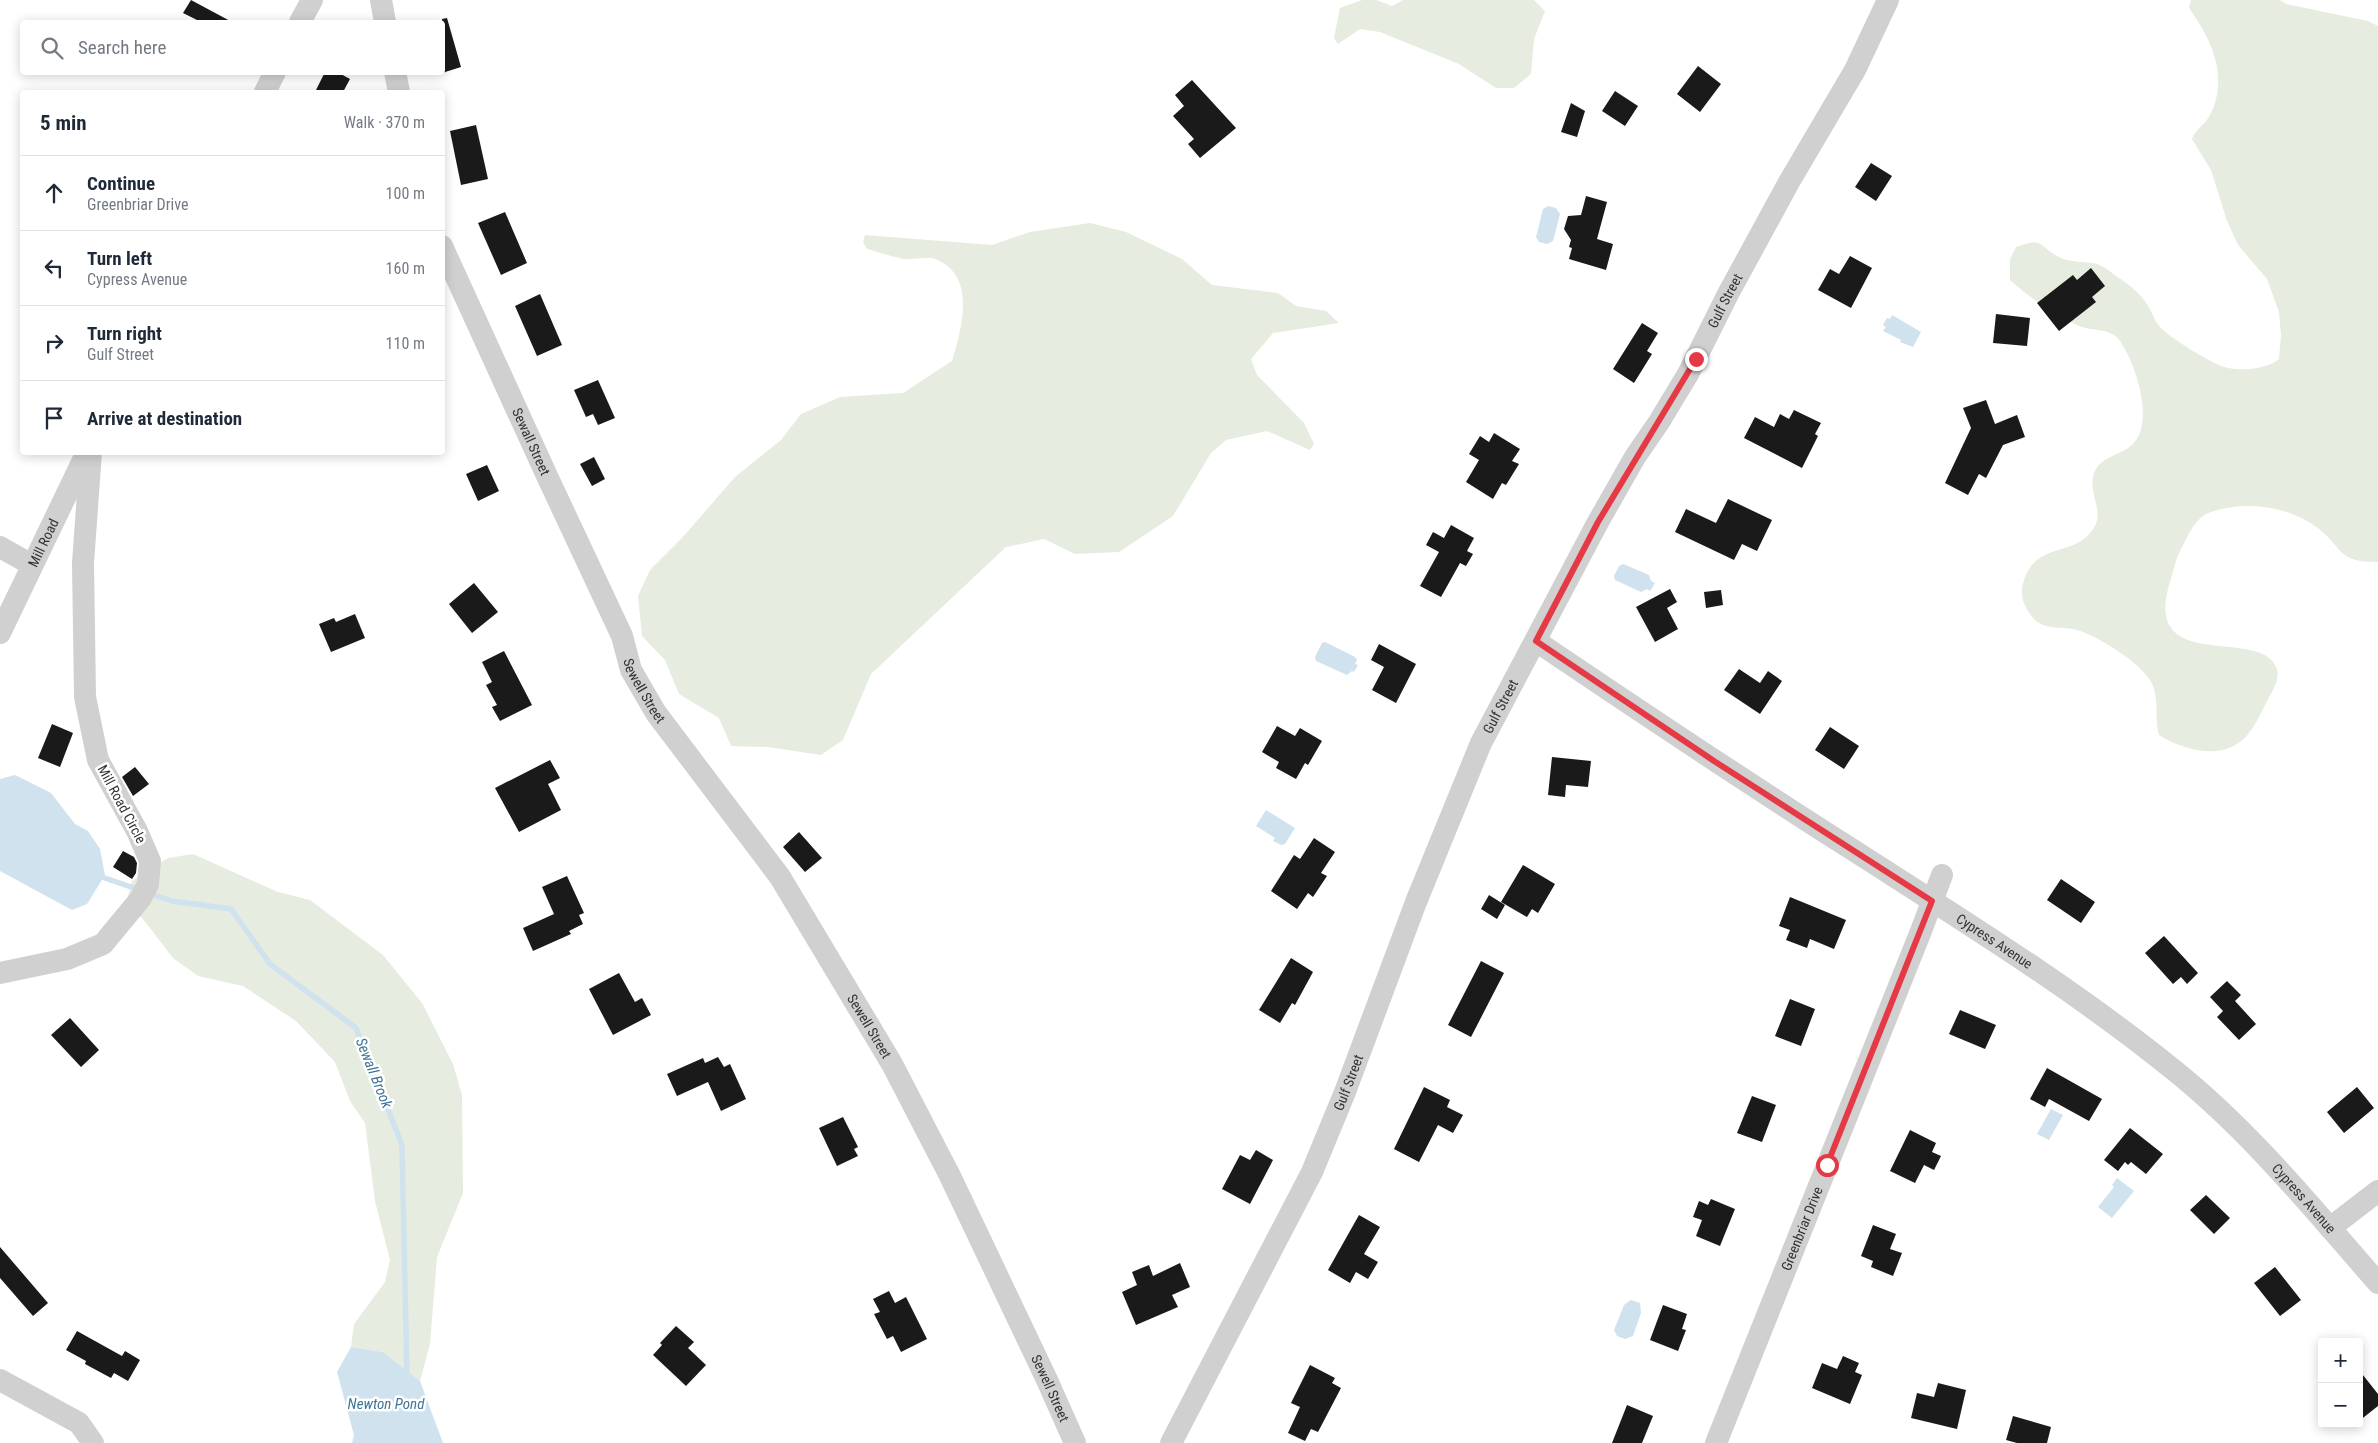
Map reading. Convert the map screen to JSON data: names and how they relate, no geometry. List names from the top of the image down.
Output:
{
  "streets": {
    "street": [
      "Gulf Street",
      "Sewall Street",
      "Mill Road",
      "Sewell Street",
      "Mill Road Circle",
      "Cypress Avenue",
      "Greenbriar Drive"
    ]
  },
  "crossings": [
    ["Gulf Street", "Cypress Avenue"],
    ["Sewall Street", "Sewell Street"],
    ["Cypress Avenue", "Greenbriar Drive"]
  ],
  "water": ["Sewall Brook", "Newton Pond"],
  "page": {
    "search": "Search here",
    "heading": ["5 min", "Walk · 370 m"],
    "list": [
      ["Continue", "Greenbriar Drive", "100 m"],
      ["Turn left", "Cypress Avenue", "160 m"],
      ["Turn right", "Gulf Street", "110 m"],
      "Arrive at destination"
    ],
    "map_buttons": ["+", "−"]
  }
}
